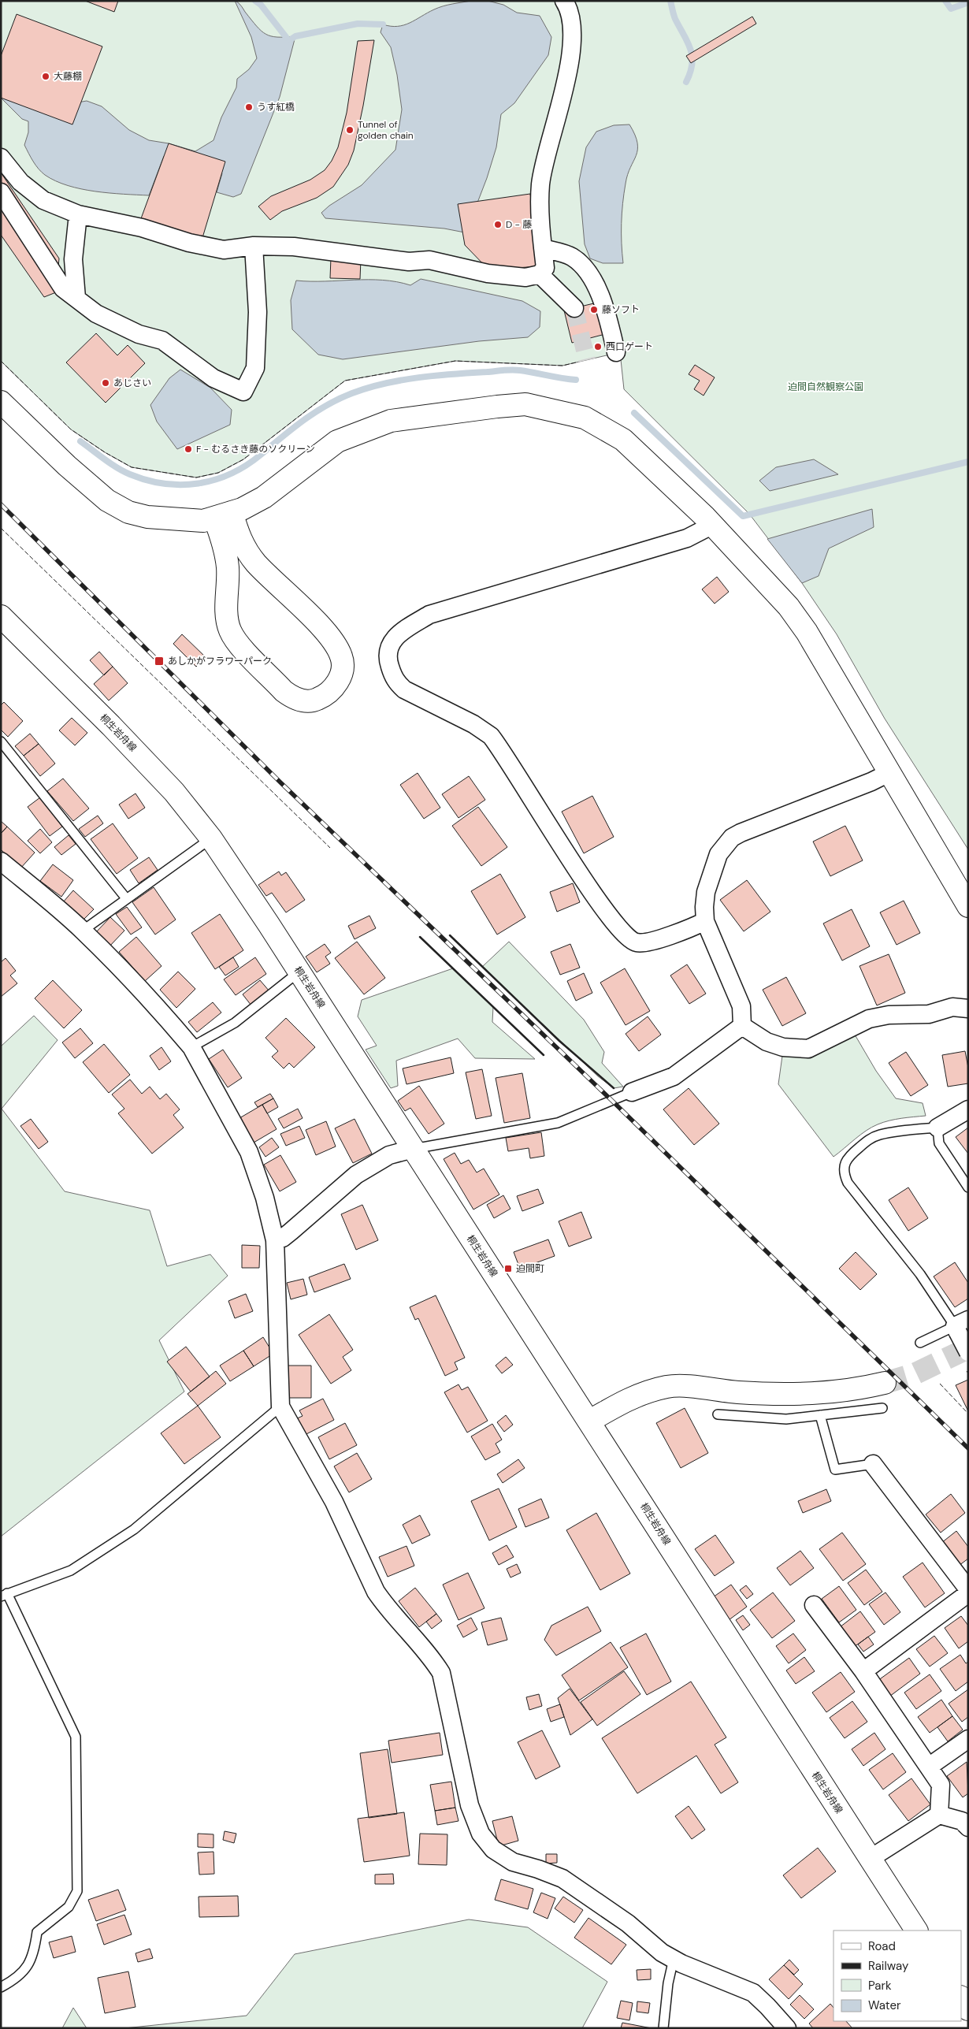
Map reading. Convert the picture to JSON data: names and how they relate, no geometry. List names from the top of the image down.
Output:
{
  "streets": {
    "street": ["桐生岩舟線"]
  },
  "parks": ["迫間自然観察公園"],
  "places": {
    "other": [
      "大藤棚",
      "うす紅橋",
      "Tunnel of golden chain",
      "D - 藤",
      "藤ソフト",
      "西口ゲート",
      "あじさい",
      "F - むるさき藤のソクリーン"
    ],
    "transit": ["あしかがフラワーパーク", "迫間町"]
  },
  "legend": [
    "Road",
    "Railway",
    "Park",
    "Water"
  ]
}
